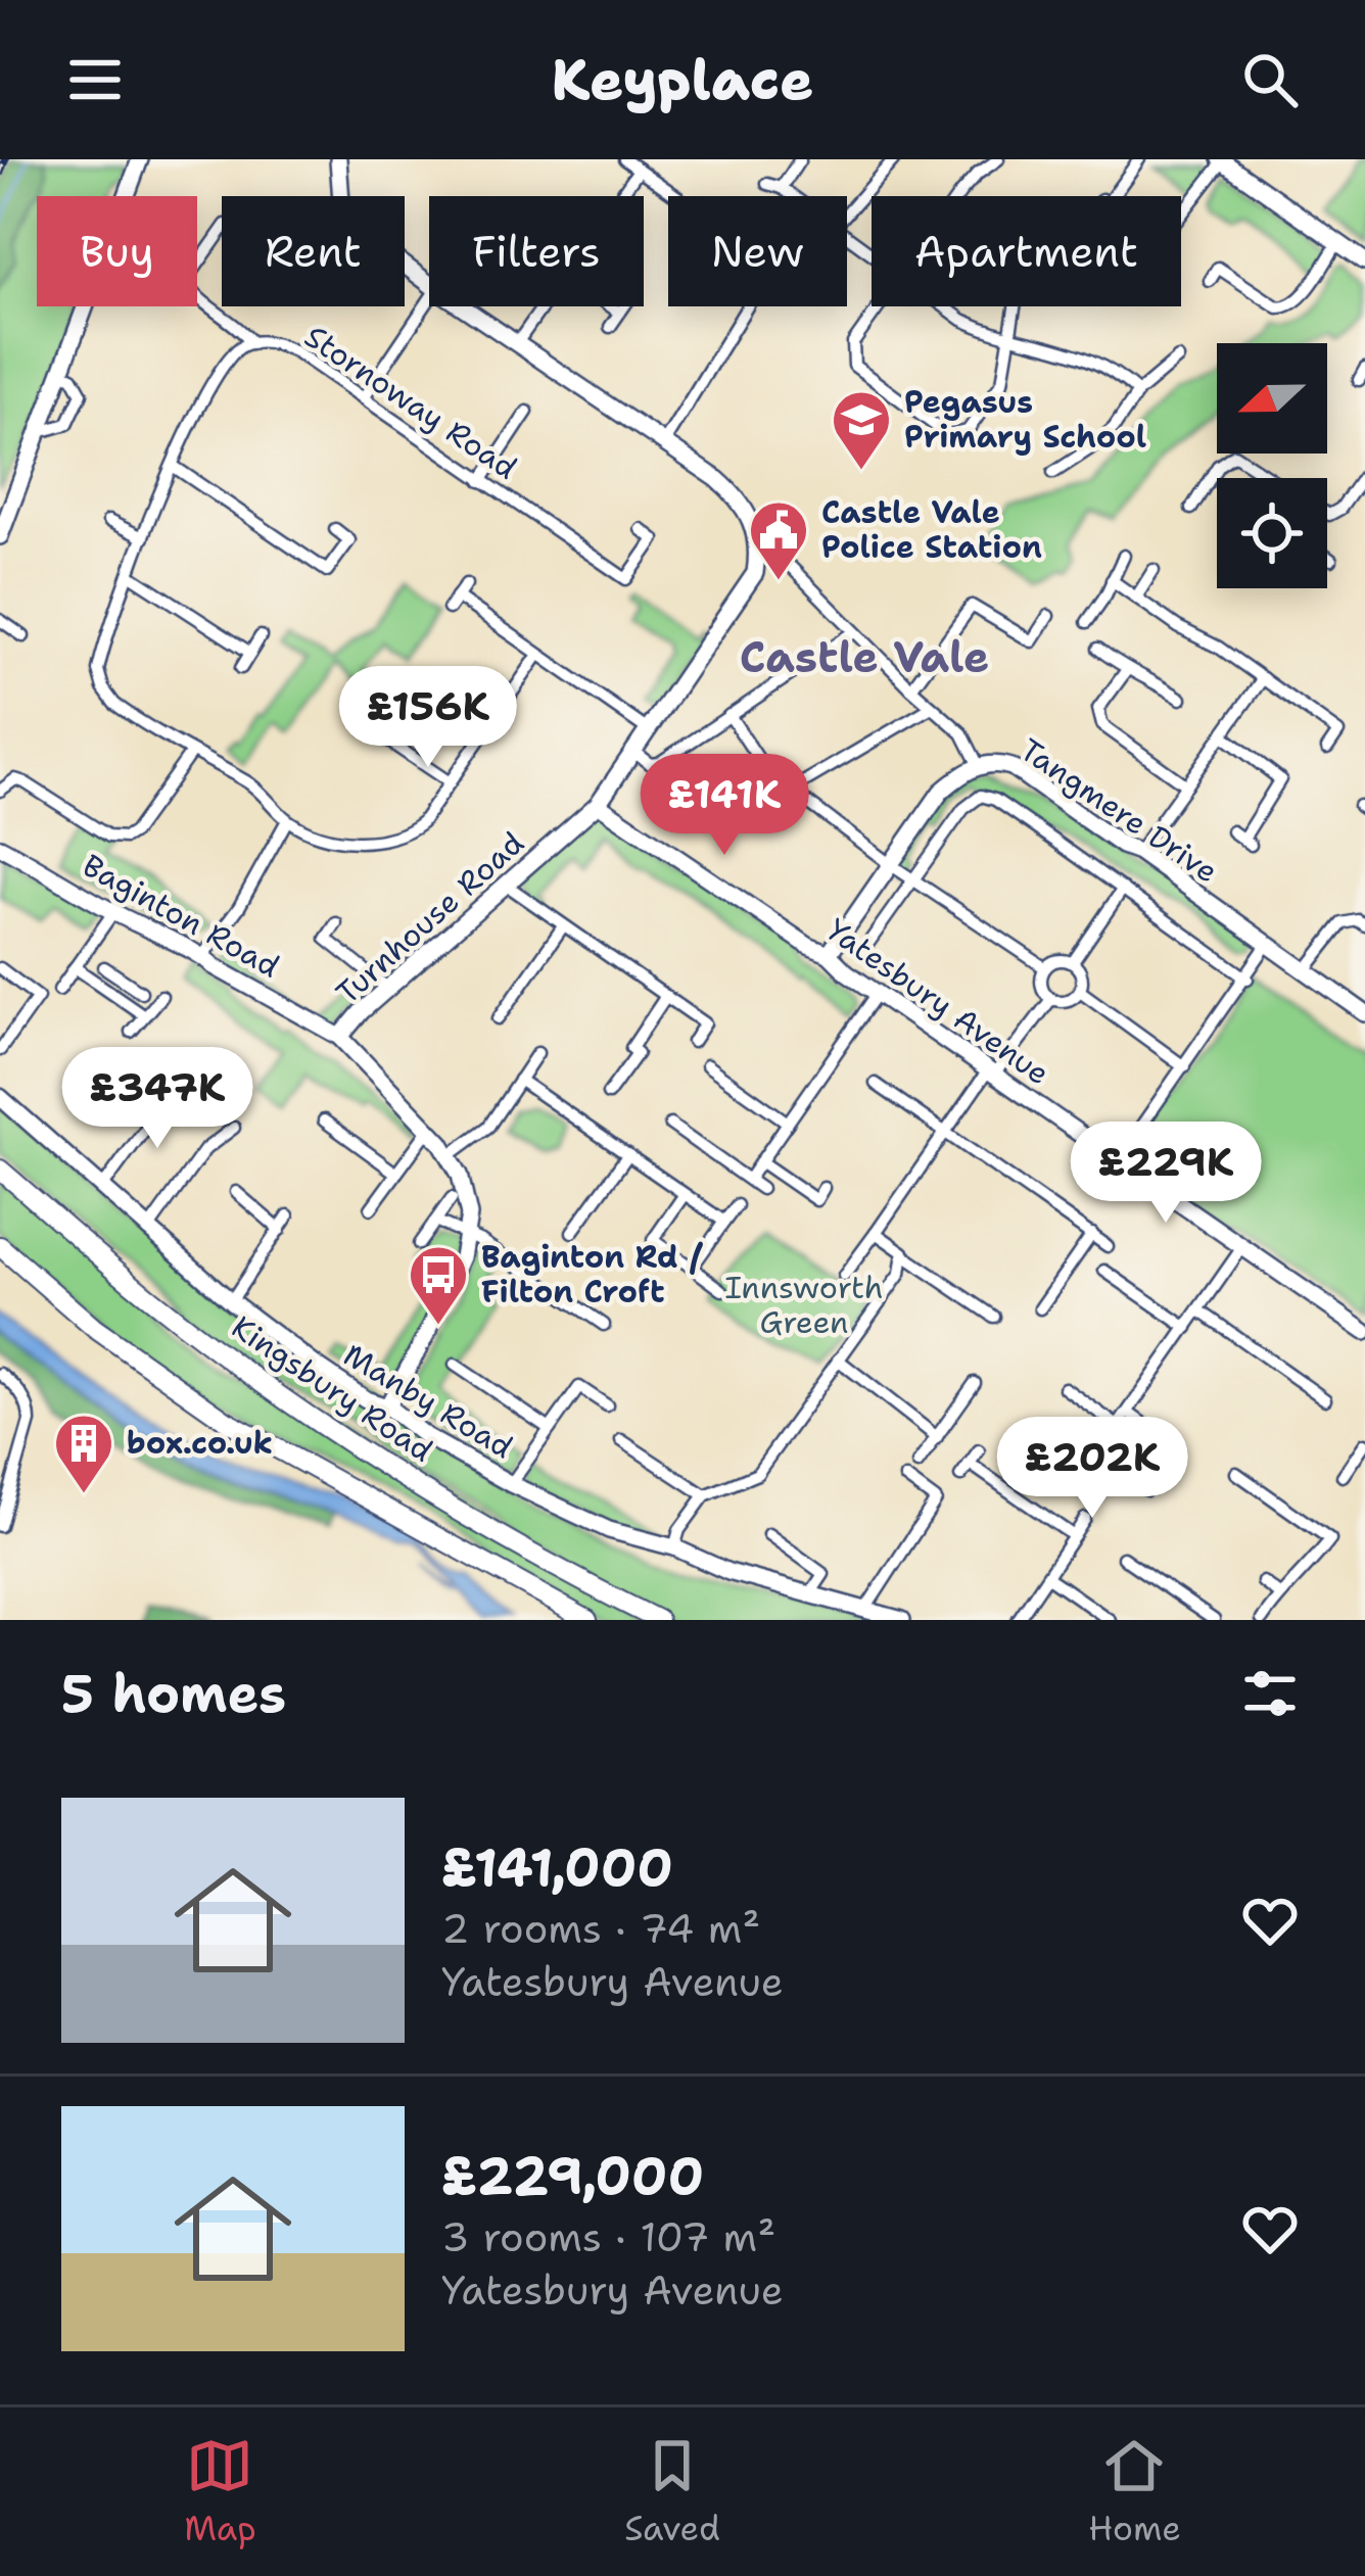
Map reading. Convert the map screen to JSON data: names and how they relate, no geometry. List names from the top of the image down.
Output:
{
  "streets": {
    "highway": ["Kingsbury Road"],
    "street": [
      "Stornoway Road",
      "Tangmere Drive",
      "Baginton Road",
      "Turnhouse Road",
      "Yatesbury Avenue",
      "Manby Road"
    ]
  },
  "crossings": [
    ["Tangmere Drive", "Yatesbury Avenue"],
    ["Baginton Road", "Turnhouse Road"],
    ["Baginton Road", "Manby Road"],
    ["Turnhouse Road", "Yatesbury Avenue"]
  ],
  "districts": ["Castle Vale"],
  "parks": ["Innsworth Green"],
  "places": {
    "school or university": ["Pegasus Primary School"],
    "public building": ["Castle Vale Police Station"],
    "bus stop": ["Baginton Rd / Filton Croft"],
    "building": ["box.co.uk"]
  },
  "north": "left",
  "page": {
    "header": "Keyplace",
    "chip": [
      "Buy",
      "Rent",
      "Filters",
      "New",
      "Apartment"
    ],
    "price": [
      "£156K",
      "£141K",
      "£347K",
      "£229K",
      "£202K"
    ],
    "heading": "5 homes",
    "list": [
      {
        "name": "£141,000",
        "note": "2 rooms · 74 m² · Yatesbury Avenue"
      },
      {
        "name": "£229,000",
        "note": "3 rooms · 107 m² · Yatesbury Avenue"
      }
    ],
    "tabs": ["Map", "Saved", "Home"]
  }
}
